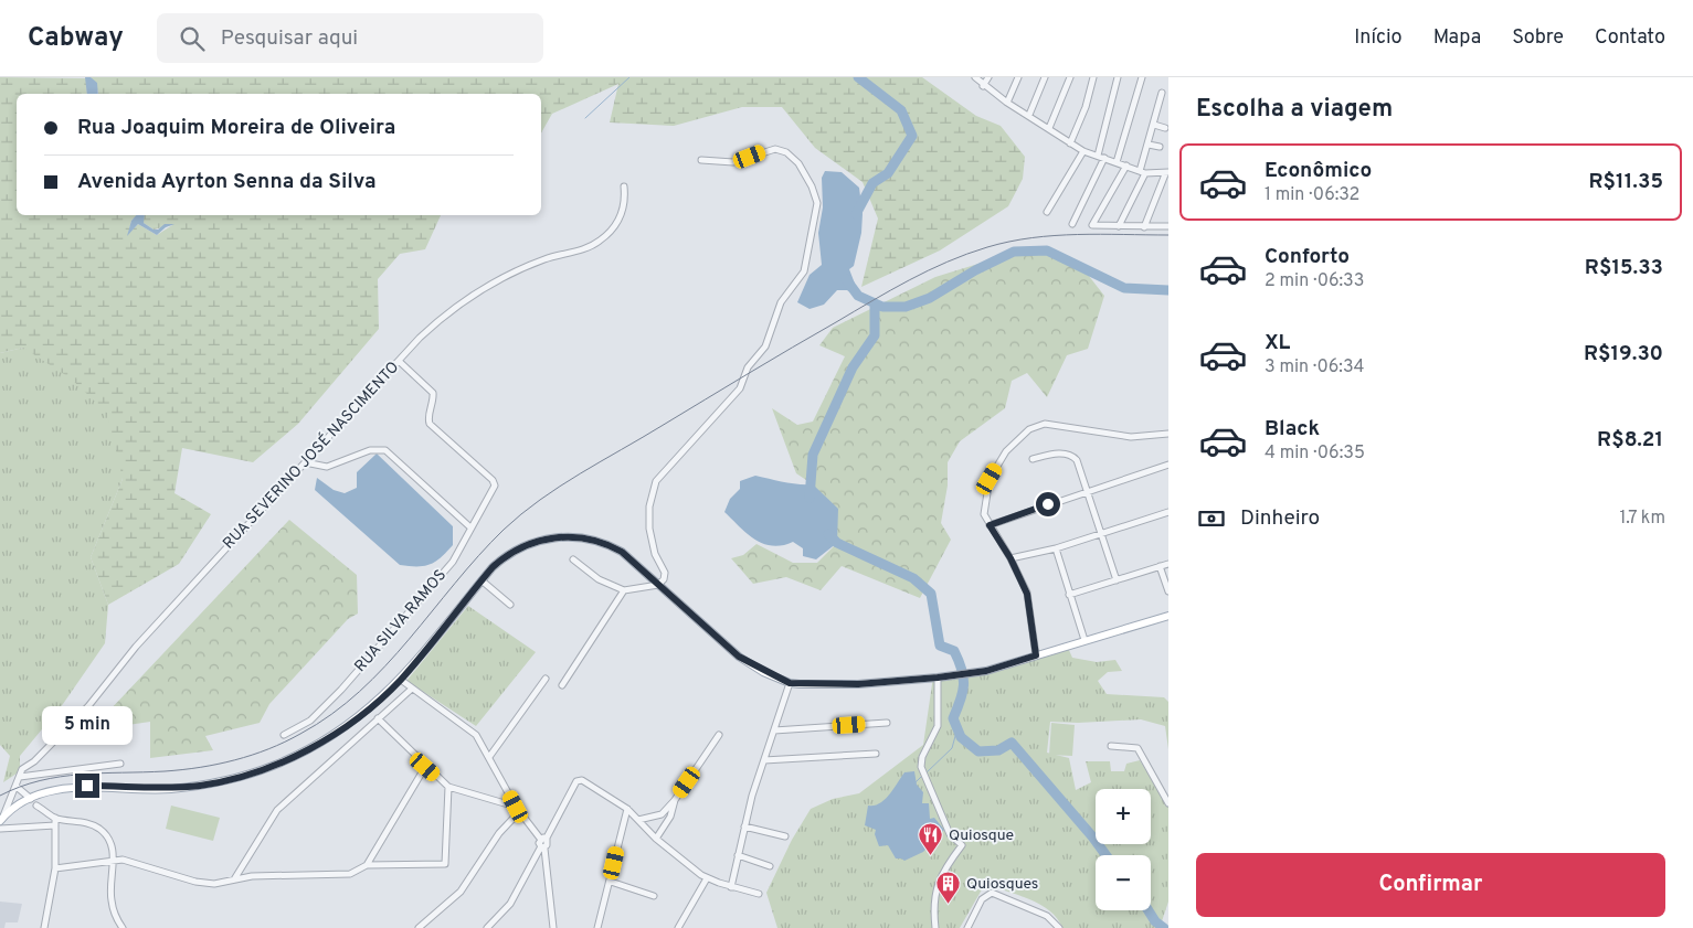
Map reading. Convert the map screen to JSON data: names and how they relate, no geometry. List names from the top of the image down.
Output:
{
  "streets": {
    "street": ["RUA SEVERINO JOSÉ NASCIMENTO", "RUA SILVA RAMOS"]
  },
  "crossings": [
    ["RUA SEVERINO JOSÉ NASCIMENTO", "RUA SILVA RAMOS"]
  ],
  "places": {
    "restaurant": ["Quiosque"],
    "building": ["Quiosques"]
  },
  "page": {
    "header": "Cabway",
    "search": "Pesquisar aqui",
    "nav": [
      "Início",
      "Mapa",
      "Sobre",
      "Contato"
    ],
    "heading": "Escolha a viagem",
    "banner": ["Rua Joaquim Moreira de Oliveira", "Avenida Ayrton Senna da Silva"],
    "list": [
      {
        "name": "Econômico",
        "note": "1 min · 06:32",
        "value": "R$11.35"
      },
      {
        "name": "Conforto",
        "note": "2 min · 06:33",
        "value": "R$15.33"
      },
      {
        "name": "XL",
        "note": "3 min · 06:34",
        "value": "R$19.30"
      },
      {
        "name": "Black",
        "note": "4 min · 06:35",
        "value": "R$8.21"
      }
    ],
    "pay": ["Dinheiro", "1.7 km"],
    "bubble": "5 min",
    "map_buttons": ["+", "−"],
    "buttons": "Confirmar"
  }
}
